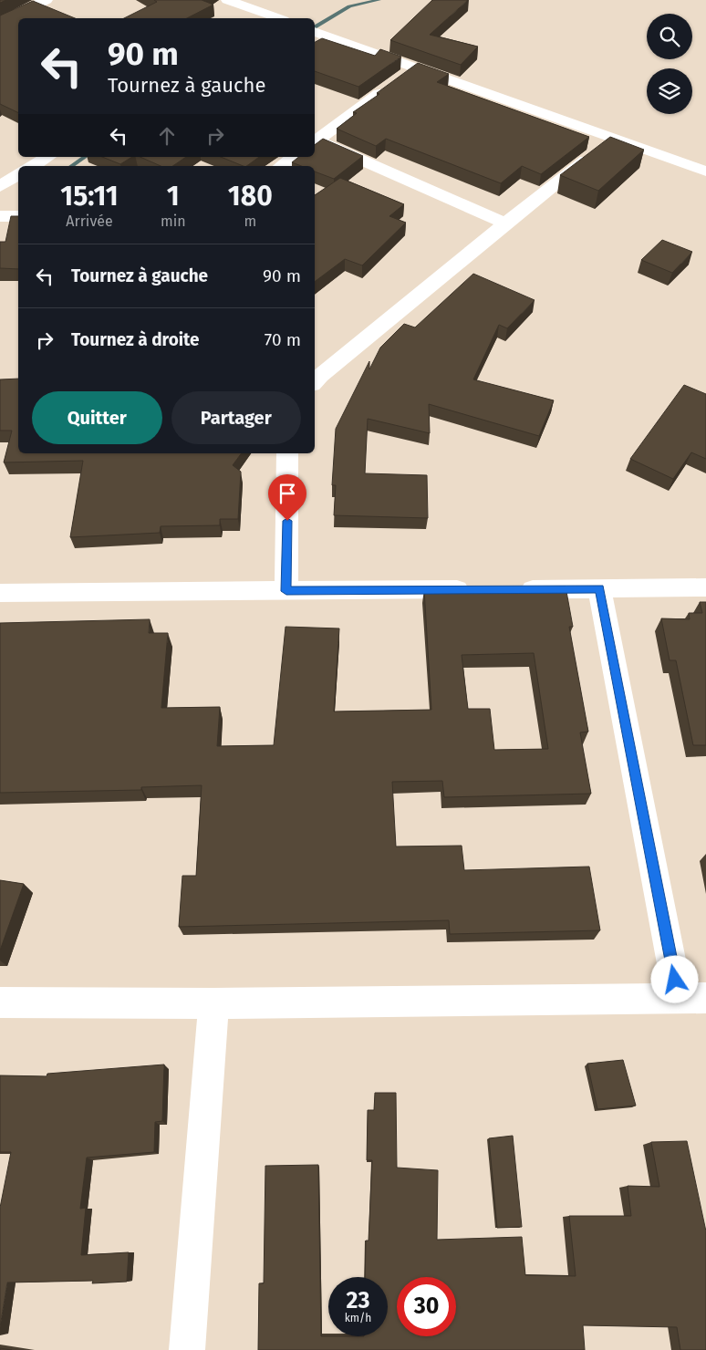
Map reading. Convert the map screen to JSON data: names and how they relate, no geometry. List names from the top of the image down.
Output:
{
  "page": {
    "turn": ["90 m", "Tournez à gauche"],
    "eta": [
      "15:11",
      "Arrivée",
      "1",
      "min",
      "180",
      "m"
    ],
    "list": [
      {
        "name": "Tournez à gauche",
        "value": "90 m"
      },
      {
        "name": "Tournez à droite",
        "value": "70 m"
      }
    ],
    "buttons": ["Quitter", "Partager"],
    "speed": "23 km/h",
    "limit": "30"
  }
}
